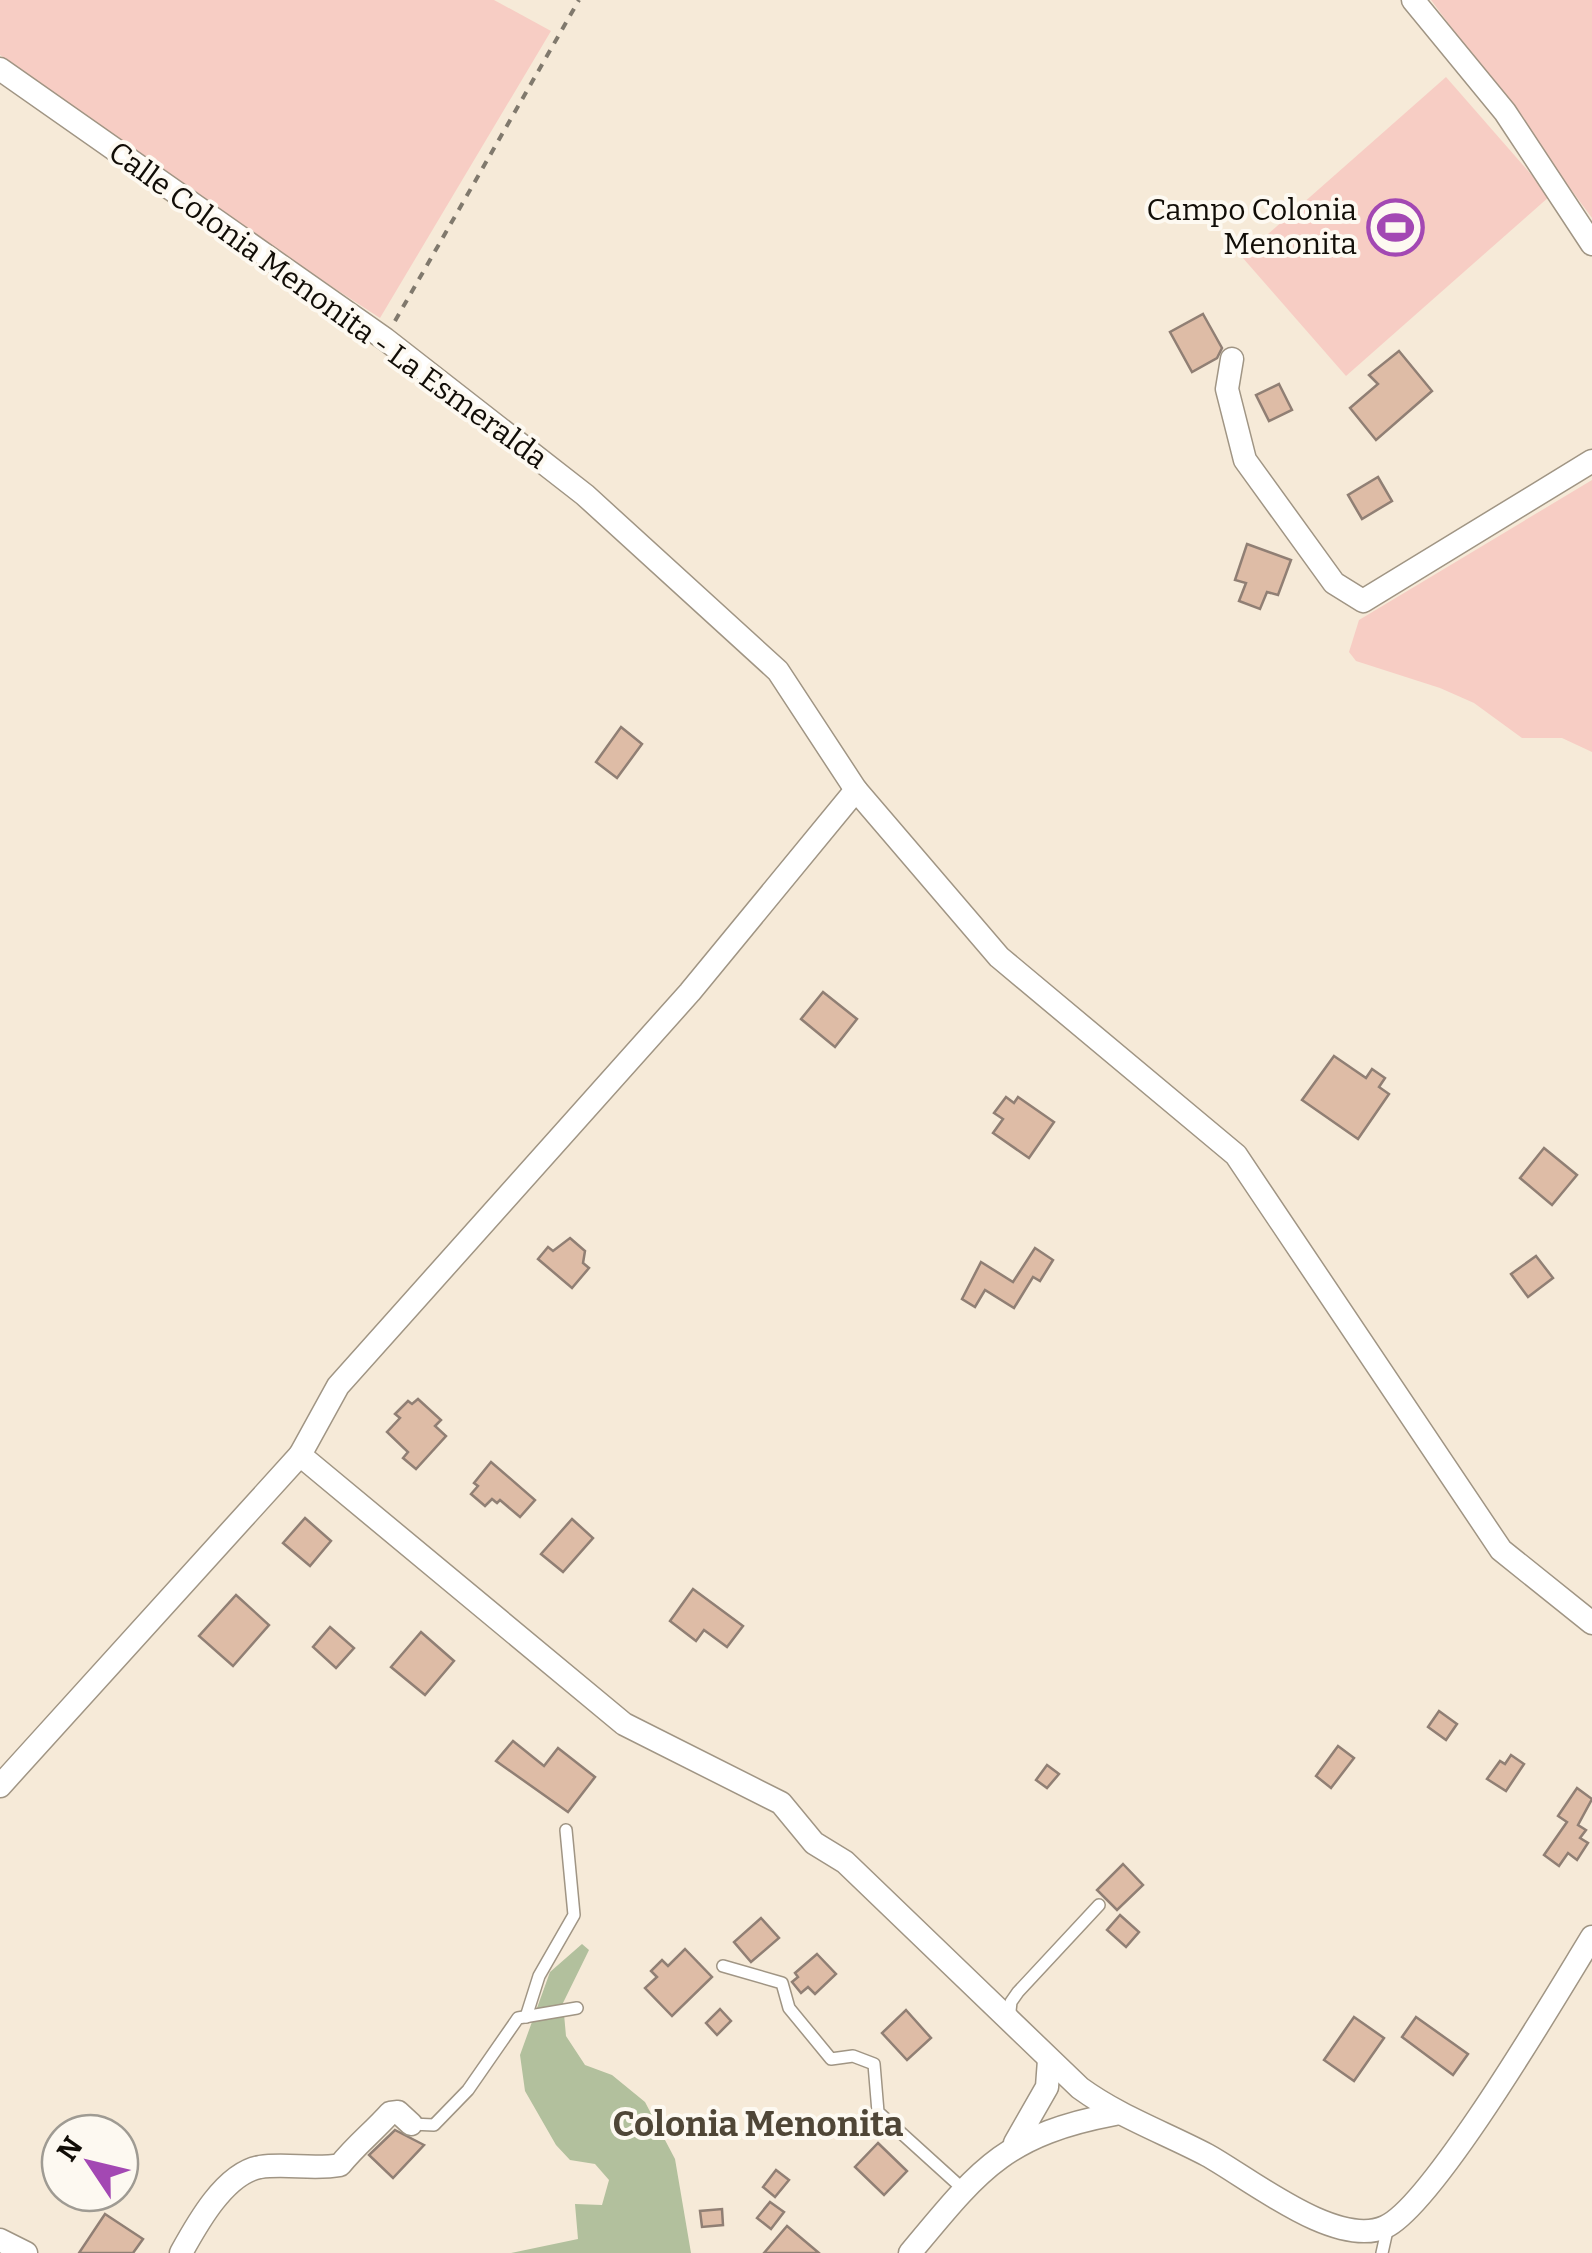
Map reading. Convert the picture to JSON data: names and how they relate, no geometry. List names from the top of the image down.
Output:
{
  "streets": {
    "street": ["Calle Colonia Menonita - La Esmeralda"]
  },
  "districts": ["Colonia Menonita"],
  "places": {
    "sports": ["Campo Colonia Menonita"]
  },
  "north": "top left"
}
